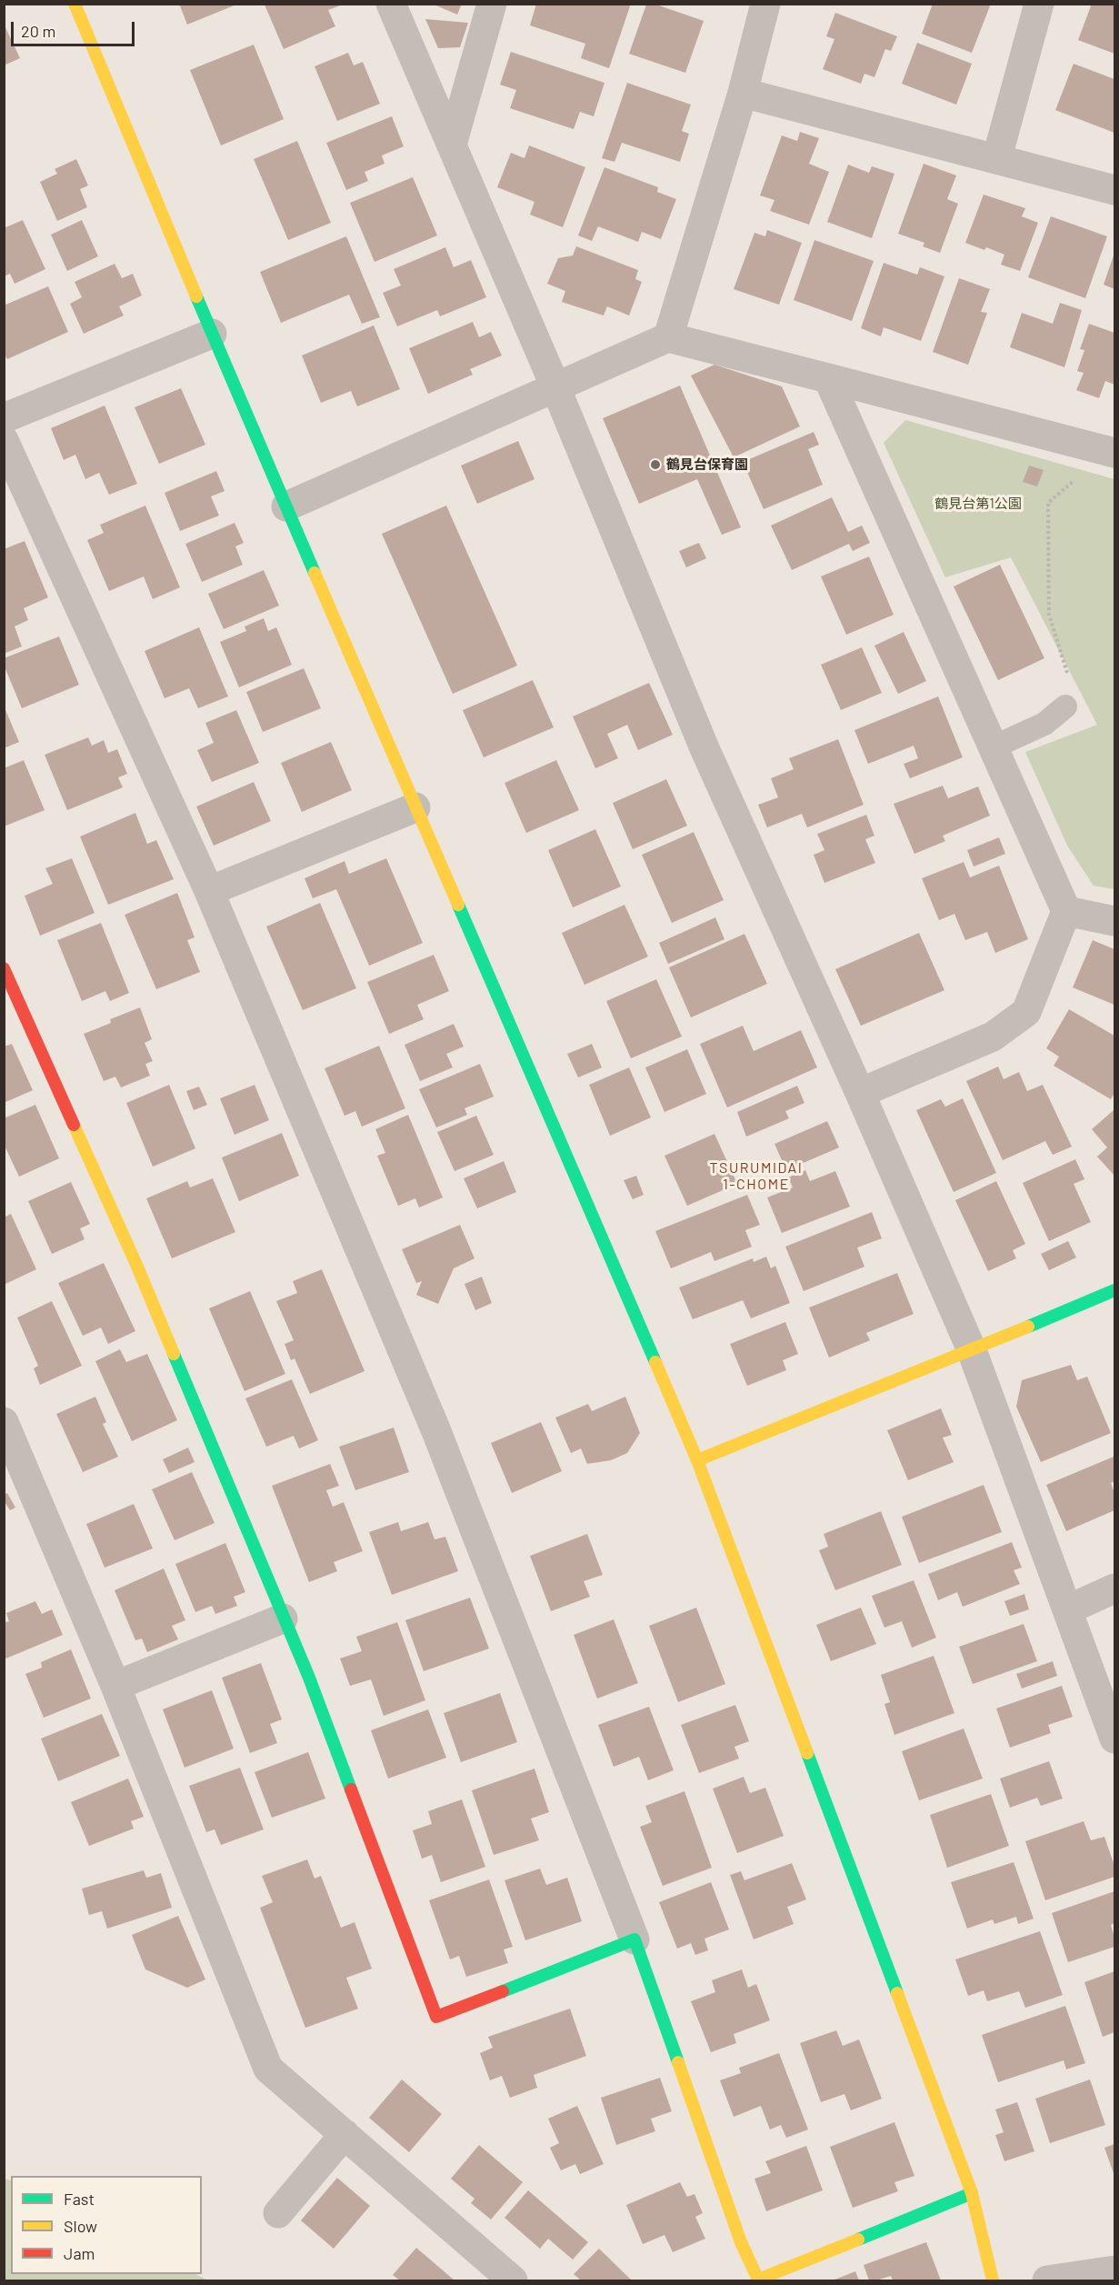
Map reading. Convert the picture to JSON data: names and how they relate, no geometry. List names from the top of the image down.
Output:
{
  "districts": ["TSURUMIDAI 1-CHOME"],
  "parks": ["鶴見台第1公園"],
  "places": ["鶴見台保育園"],
  "legend": ["Fast", "Slow", "Jam"],
  "scale_bar": "20 m"
}
